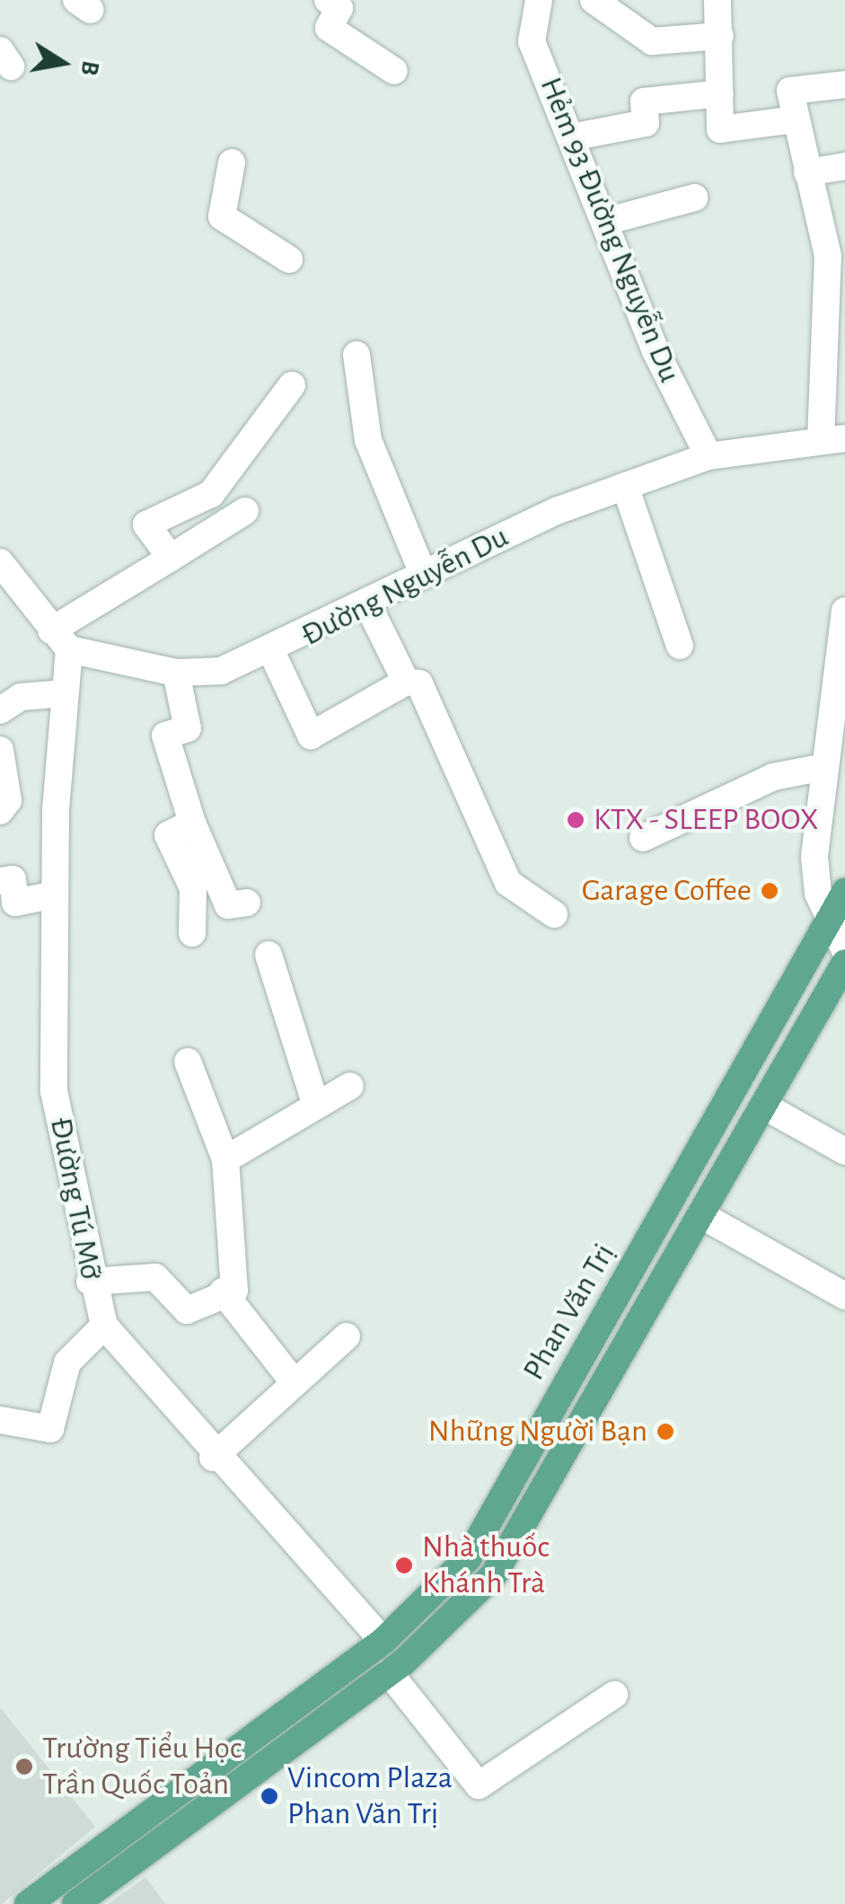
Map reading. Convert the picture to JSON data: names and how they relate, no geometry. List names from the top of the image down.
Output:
{
  "streets": {
    "main road": ["Phan Văn Trị"],
    "street": ["Hẻm 93 Đường Nguyễn Du", "Đường Nguyễn Du", "Đường Tú Mỡ"]
  },
  "crossings": [
    ["Hẻm 93 Đường Nguyễn Du", "Đường Nguyễn Du"],
    ["Đường Nguyễn Du", "Đường Tú Mỡ"],
    ["Đường Tú Mỡ", "Phan Văn Trị"]
  ],
  "places": [
    "KTX - SLEEP BOOX",
    "Garage Coffee",
    "Những Người Bạn",
    "Nhà thuốc Khánh Trà",
    "Trường Tiểu Học Trần Quốc Toản",
    "Vincom Plaza Phan Văn Trị"
  ],
  "north": "right"
}
